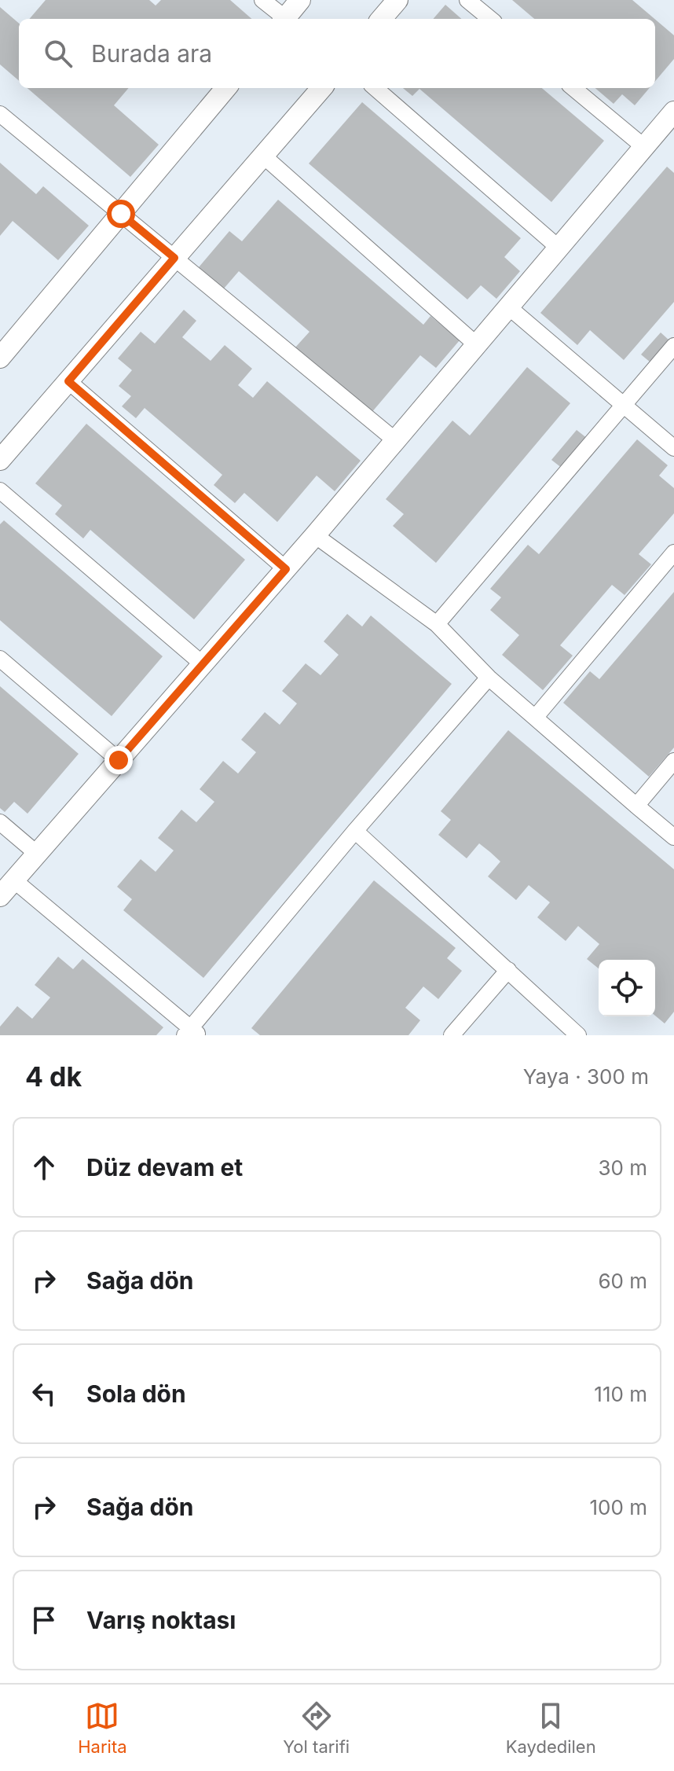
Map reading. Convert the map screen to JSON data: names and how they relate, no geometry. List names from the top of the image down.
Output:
{
  "page": {
    "search": "Burada ara",
    "heading": ["4 dk", "Yaya · 300 m"],
    "list": [
      ["Düz devam et", "30 m"],
      ["Sağa dön", "60 m"],
      ["Sola dön", "110 m"],
      ["Sağa dön", "100 m"],
      "Varış noktası"
    ],
    "nav": ["Harita", "Yol tarifi", "Kaydedilen"]
  }
}
